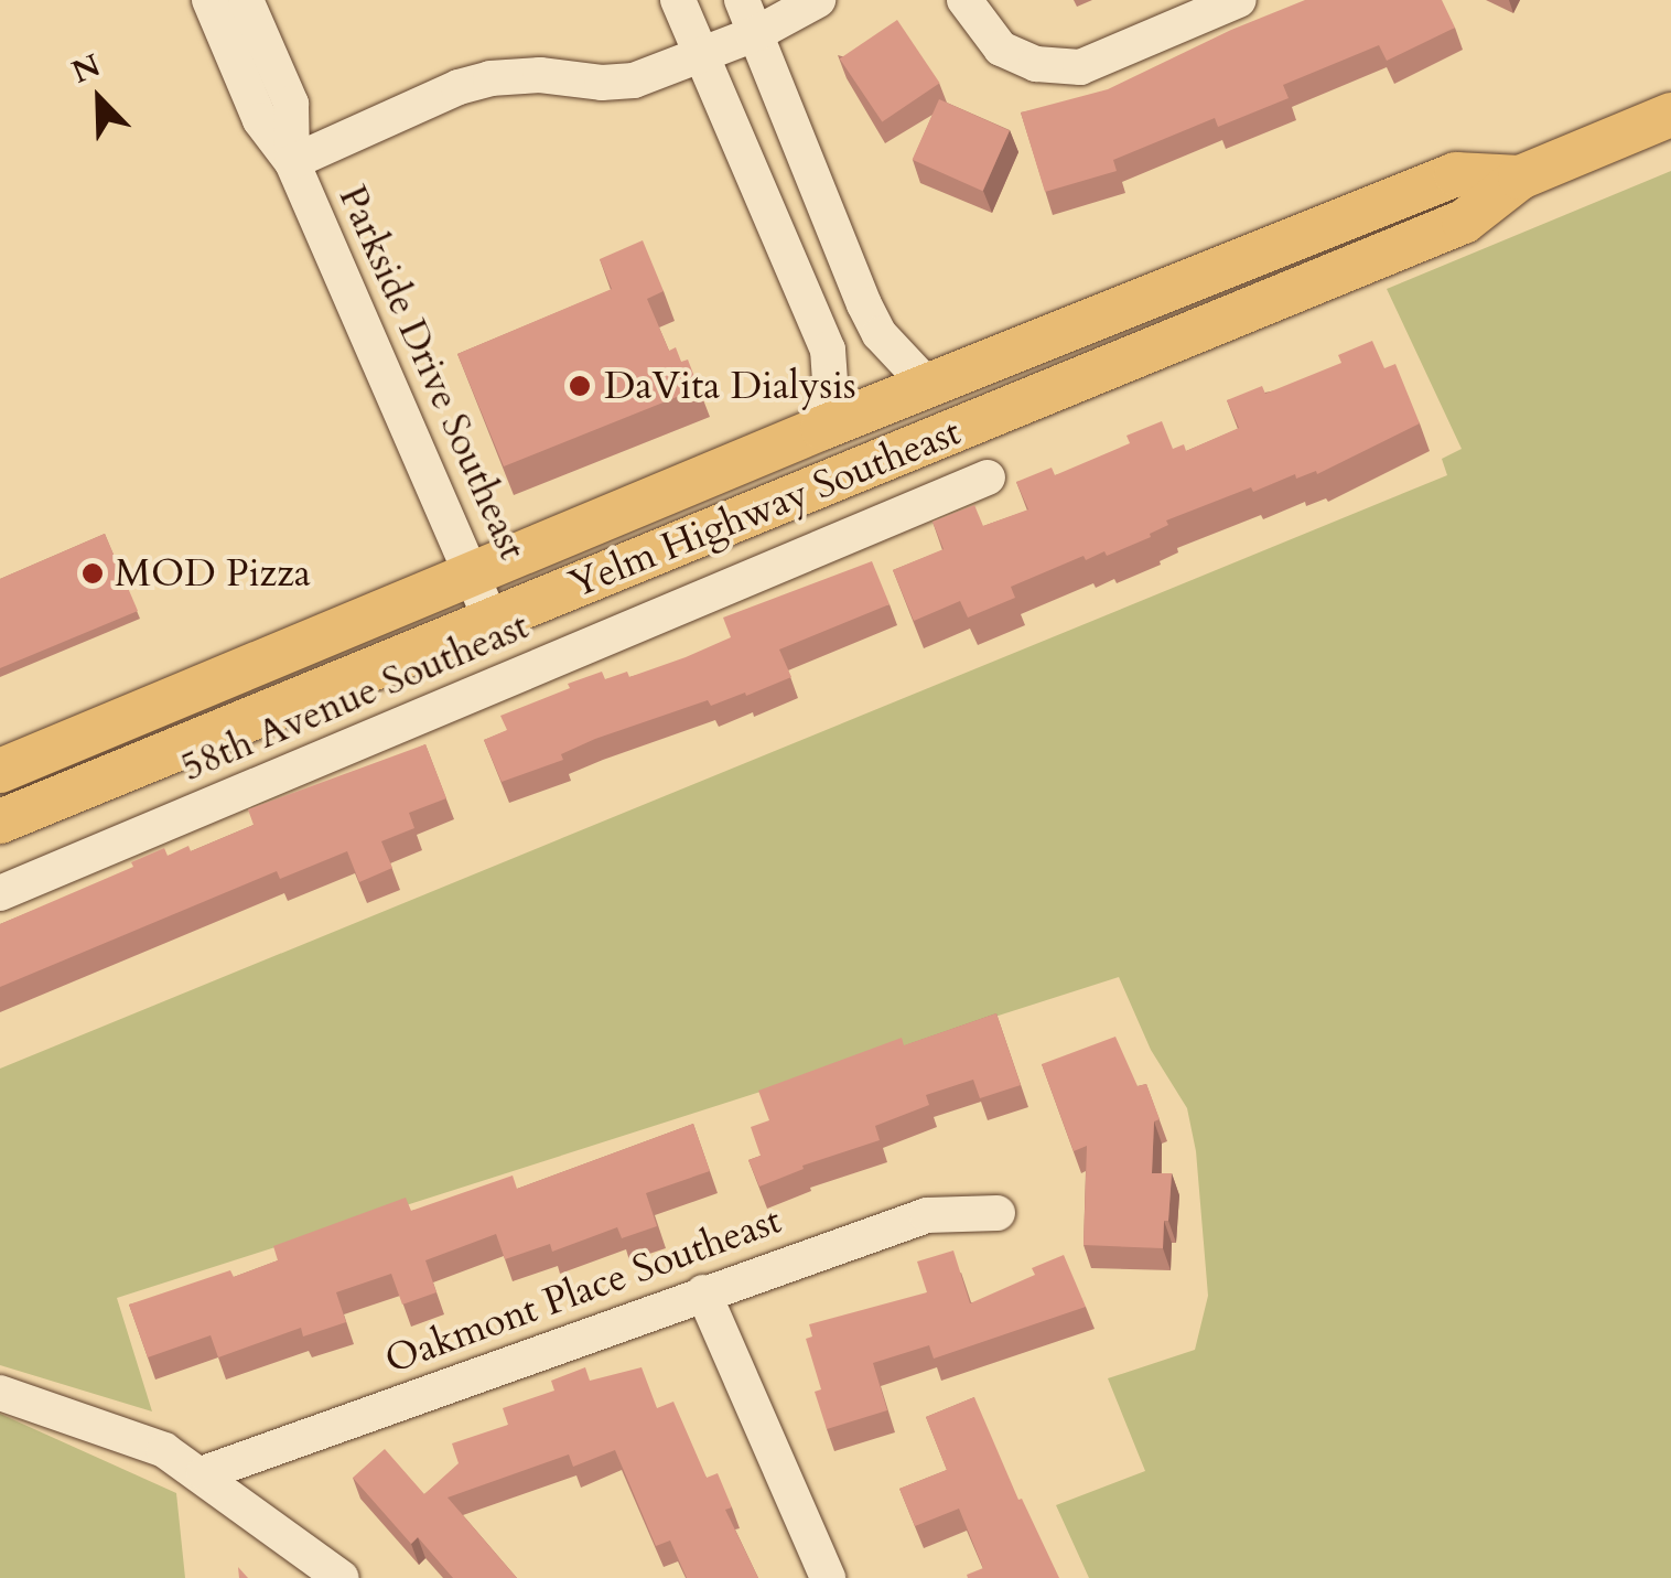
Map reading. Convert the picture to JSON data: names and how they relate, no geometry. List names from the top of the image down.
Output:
{
  "streets": {
    "main road": ["Yelm Highway Southeast"],
    "street": ["Parkside Drive Southeast", "58th Avenue Southeast", "Oakmont Place Southeast"]
  },
  "crossings": [
    ["Parkside Drive Southeast", "Yelm Highway Southeast"]
  ],
  "places": ["DaVita Dialysis", "MOD Pizza"],
  "north": "top left"
}
